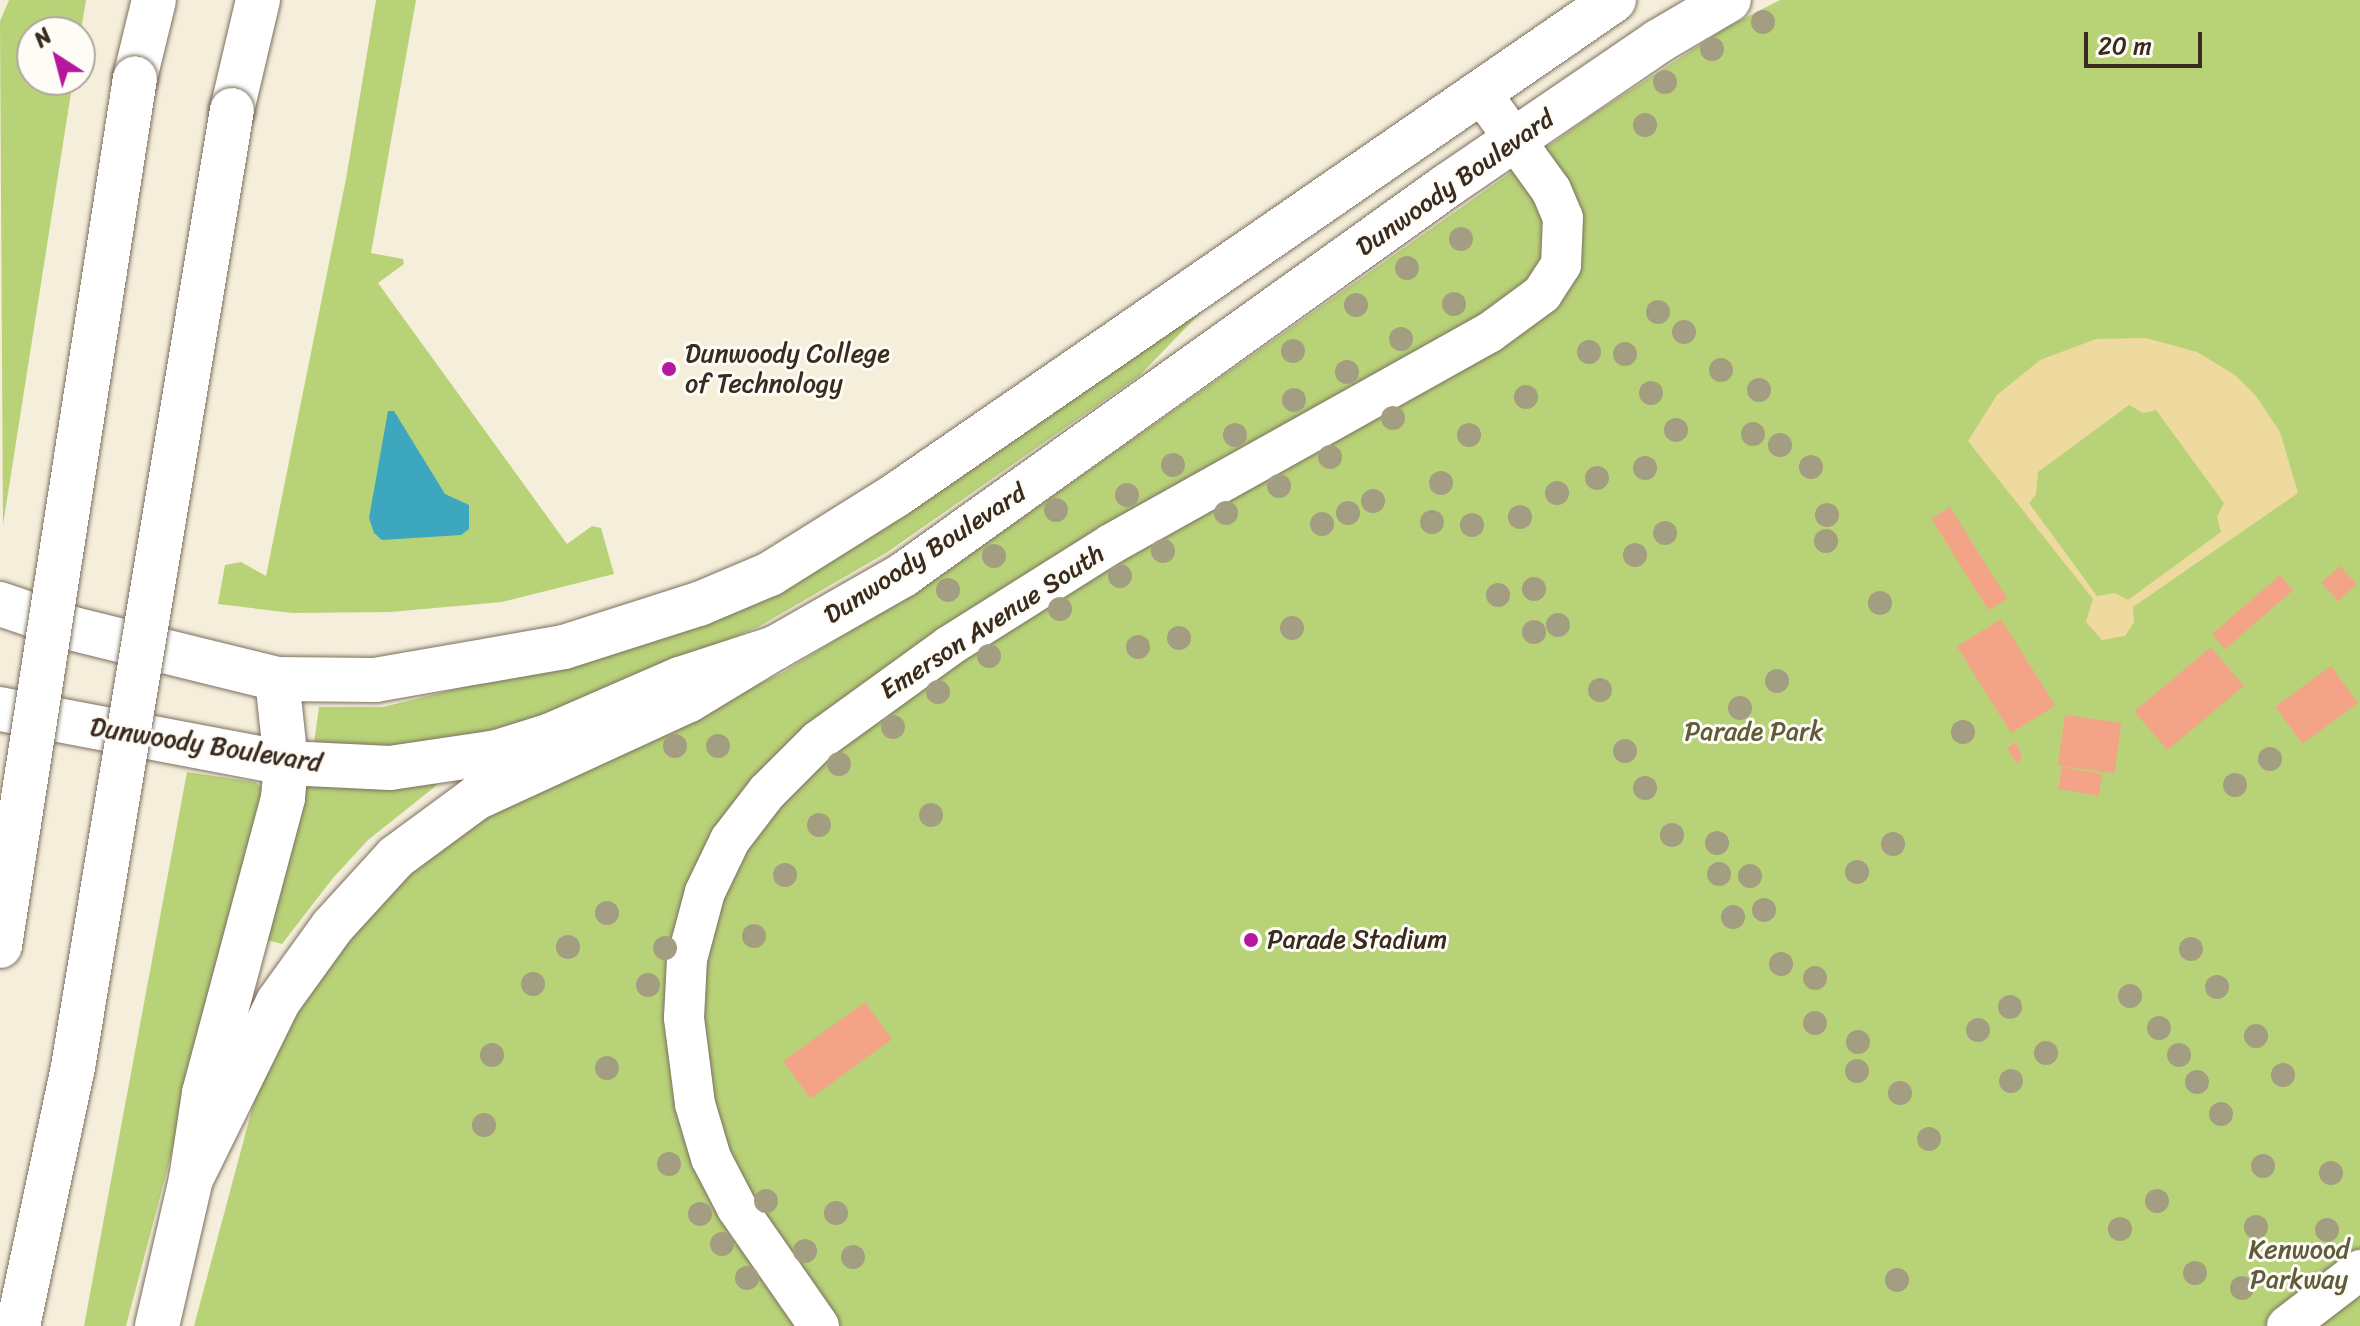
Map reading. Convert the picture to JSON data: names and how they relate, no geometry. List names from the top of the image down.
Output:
{
  "streets": {
    "main road": ["Dunwoody Boulevard"],
    "street": ["Emerson Avenue South"]
  },
  "crossings": [
    ["Dunwoody Boulevard", "Emerson Avenue South"]
  ],
  "parks": ["Parade Park", "Kenwood Parkway"],
  "places": ["Dunwoody College of Technology", "Parade Stadium"],
  "scale_bar": "20 m",
  "north": "top left"
}
